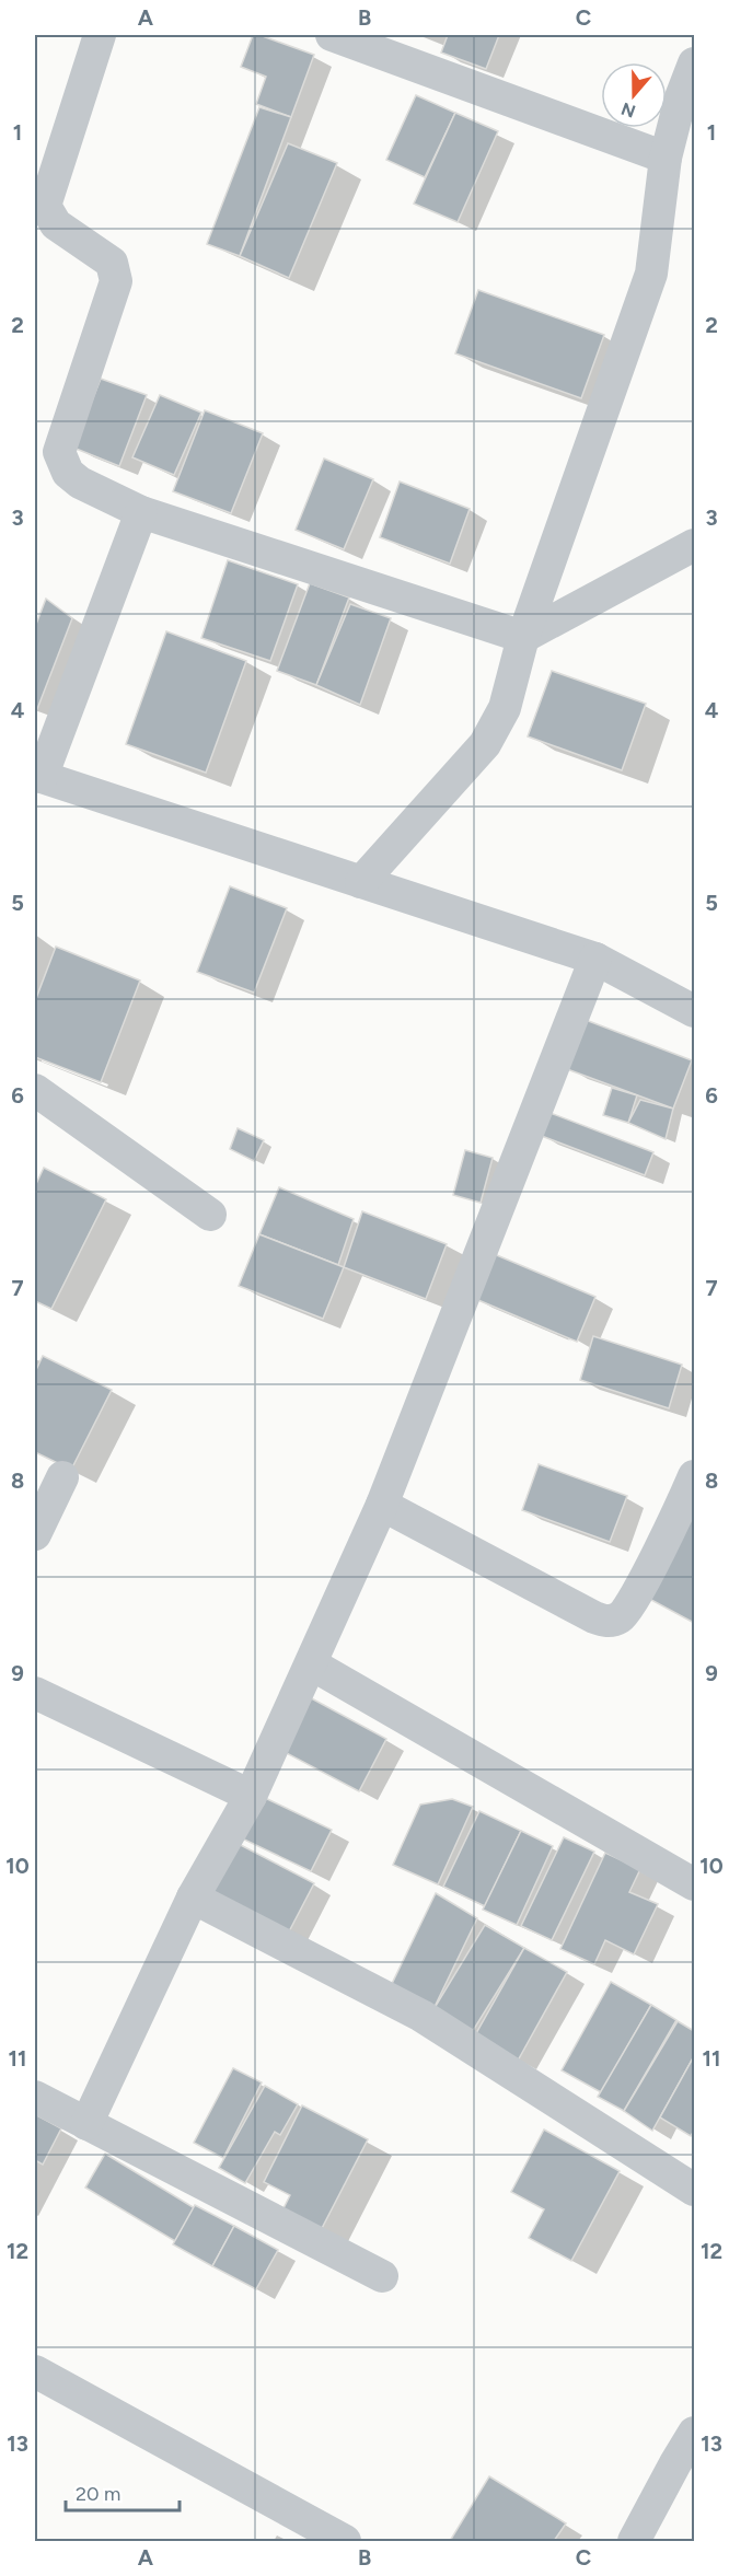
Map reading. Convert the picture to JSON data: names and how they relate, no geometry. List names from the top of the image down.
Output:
{
  "scale_bar": "20 m",
  "north": "bottom",
  "grid": {
    "columns": ["A", "B", "C"],
    "rows": [
      "1",
      "2",
      "3",
      "4",
      "5",
      "6",
      "7",
      "8",
      "9",
      "10",
      "11",
      "12",
      "13"
    ]
  }
}
